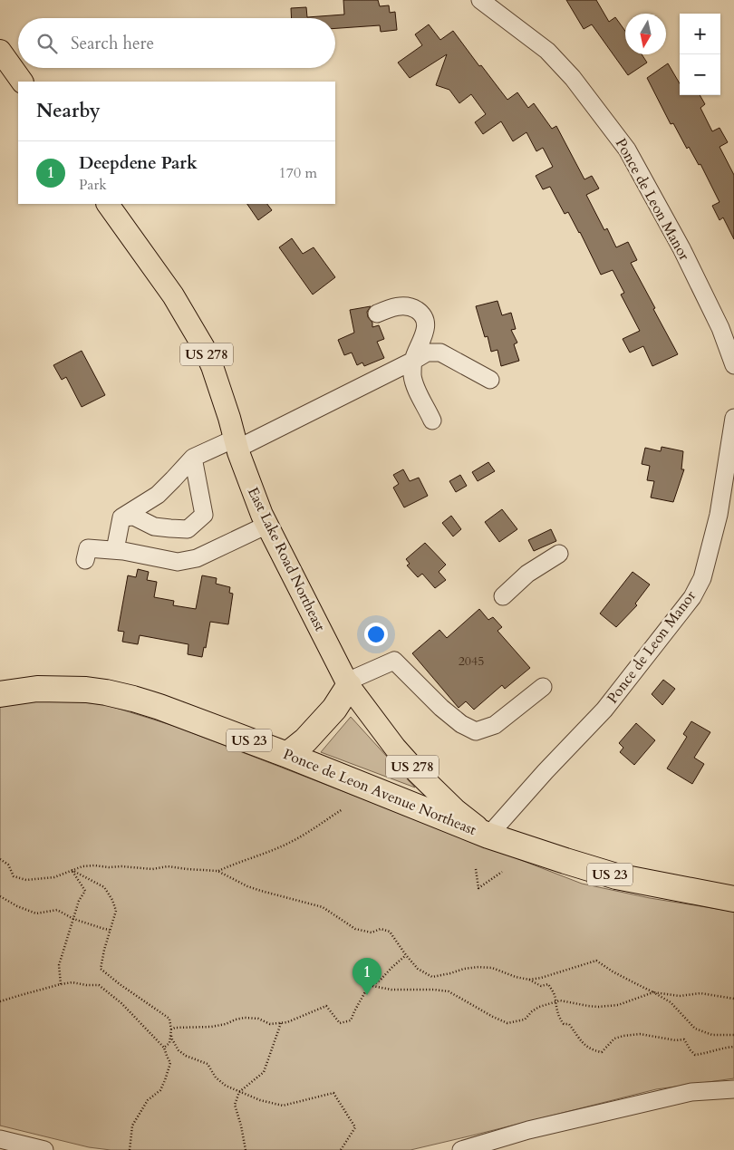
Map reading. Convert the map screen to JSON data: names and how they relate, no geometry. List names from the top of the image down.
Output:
{
  "streets": {
    "highway": ["US 23", "Ponce de Leon Avenue Northeast"],
    "main road": ["US 278", "East Lake Road Northeast"],
    "street": ["Ponce de Leon Manor"]
  },
  "crossings": [
    ["Ponce de Leon Manor", "East Lake Road Northeast"],
    ["Ponce de Leon Manor", "Ponce de Leon Avenue Northeast"],
    ["East Lake Road Northeast", "Ponce de Leon Avenue Northeast"]
  ],
  "house_numbers": ["2045"],
  "north": "bottom",
  "page": {
    "map_buttons": ["+", "−"],
    "search": "Search here",
    "heading": "Nearby",
    "list": [
      {
        "mark": "1",
        "name": "Deepdene Park",
        "note": "Park",
        "value": "170 m"
      }
    ],
    "pins": "1"
  }
}
